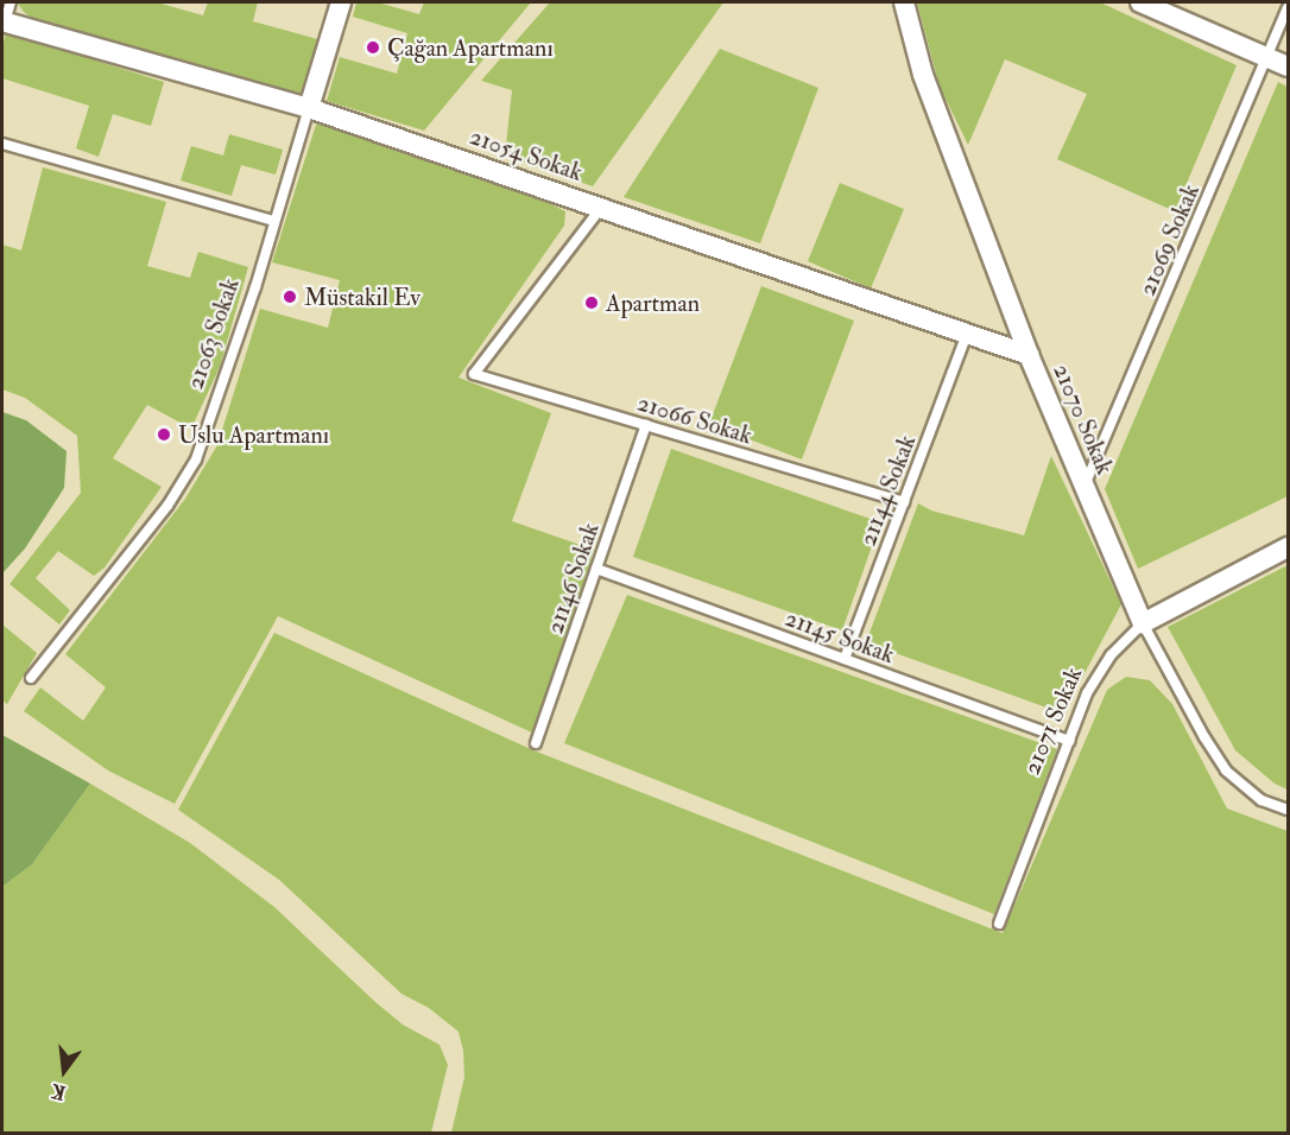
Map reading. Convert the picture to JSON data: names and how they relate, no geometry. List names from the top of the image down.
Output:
{
  "streets": {
    "street": [
      "21054 Sokak",
      "21063 Sokak",
      "21070 Sokak",
      "21071 Sokak"
    ],
    "lane": [
      "21069 Sokak",
      "21066 Sokak",
      "21144 Sokak",
      "21146 Sokak",
      "21145 Sokak"
    ]
  },
  "crossings": [
    ["21054 Sokak", "21063 Sokak"],
    ["21054 Sokak", "21066 Sokak"],
    ["21054 Sokak", "21070 Sokak"],
    ["21054 Sokak", "21144 Sokak"],
    ["21069 Sokak", "21070 Sokak"],
    ["21066 Sokak", "21144 Sokak"],
    ["21066 Sokak", "21146 Sokak"],
    ["21070 Sokak", "21071 Sokak"],
    ["21144 Sokak", "21145 Sokak"],
    ["21146 Sokak", "21145 Sokak"],
    ["21145 Sokak", "21071 Sokak"]
  ],
  "places": [
    "Çağan Apartmanı",
    "Müstakil Ev",
    "Apartman",
    "Uslu Apartmanı"
  ],
  "north": "bottom"
}
